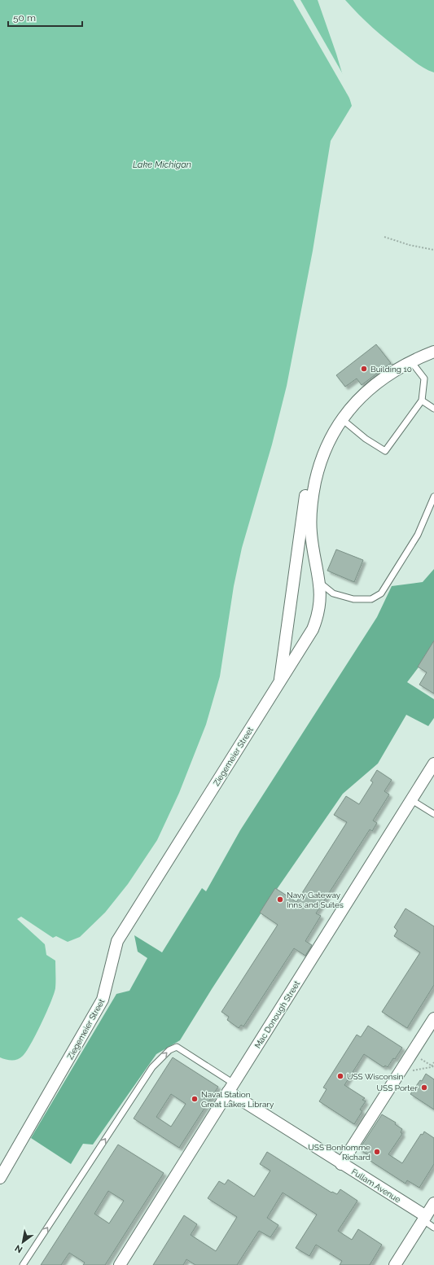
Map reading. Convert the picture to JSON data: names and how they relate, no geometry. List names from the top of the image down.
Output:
{
  "streets": {
    "street": ["Ziegemeier Street", "Mac Donough Street", "Fullam Avenue"]
  },
  "crossings": [
    ["Mac Donough Street", "Fullam Avenue"]
  ],
  "water": ["Lake Michigan"],
  "places": [
    "Building 10",
    "Navy Gateway Inns and Suites",
    "USS Wisconsin",
    "USS Porter",
    "Naval Station Great Lakes Library",
    "USS Bonhomme Richard"
  ],
  "scale_bar": "50 m",
  "north": "bottom left"
}
